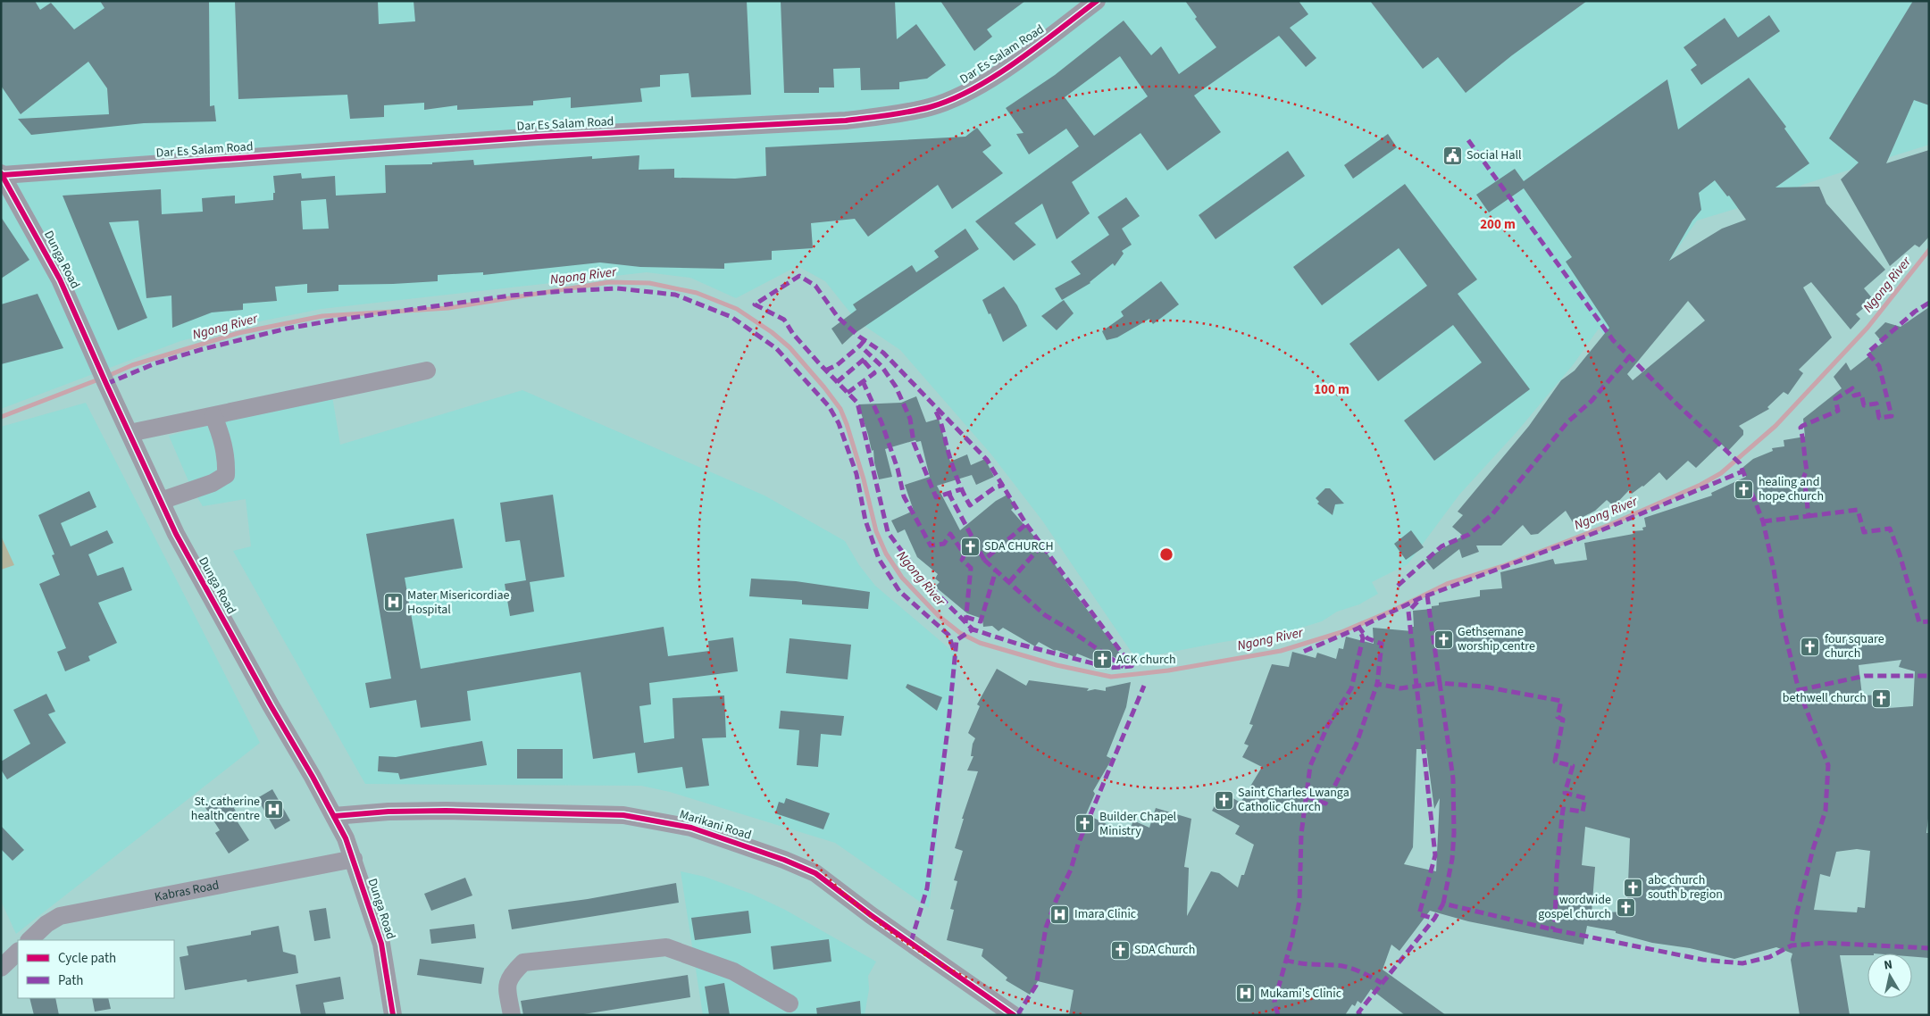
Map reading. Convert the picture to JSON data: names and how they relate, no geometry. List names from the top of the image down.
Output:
{
  "streets": {
    "street": [
      "Dar Es Salam Road",
      "Dunga Road",
      "Marikani Road",
      "Kabras Road"
    ]
  },
  "crossings": [
    ["Dar Es Salam Road", "Dunga Road"],
    ["Dunga Road", "Marikani Road"],
    ["Dunga Road", "Kabras Road"]
  ],
  "water": ["Ngong River"],
  "places": {
    "public building": ["Social Hall"],
    "church": [
      "healing and hope church",
      "SDA CHURCH",
      "Gethsemane worship centre",
      "four square church",
      "ACK church",
      "bethwell church",
      "Saint Charles Lwanga Catholic Church",
      "Builder Chapel Ministry",
      "abc church south b region",
      "wordwide gospel church",
      "SDA Church"
    ],
    "hospital": [
      "Mater Misericordiae Hospital",
      "St. catherine health centre",
      "Imara Clinic",
      "Mukami's Clinic"
    ]
  },
  "legend": ["Cycle path", "Path"],
  "north": "top",
  "rings": ["200 m", "100 m"]
}
